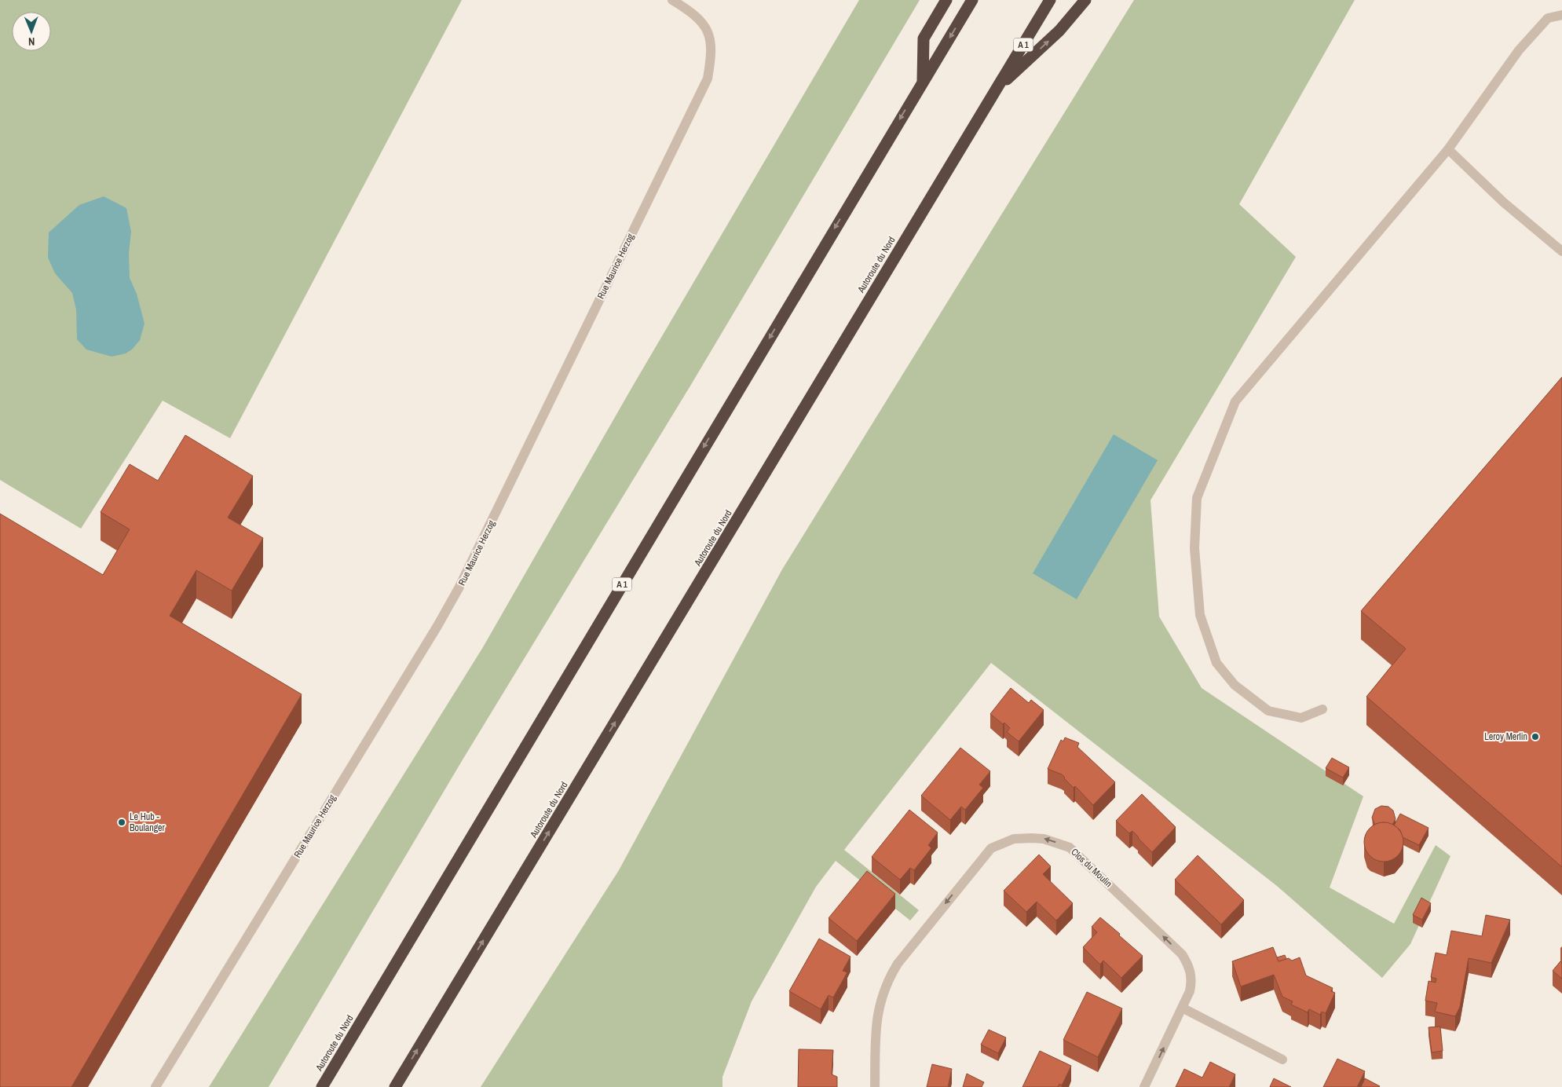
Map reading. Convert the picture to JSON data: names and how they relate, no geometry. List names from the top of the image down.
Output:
{
  "streets": {
    "highway": ["A 1", "Autoroute du Nord"],
    "street": ["Rue Maurice Herzog", "Clos du Moulin"]
  },
  "places": ["Leroy Merlin", "Le Hub - Boulanger"],
  "north": "bottom"
}
